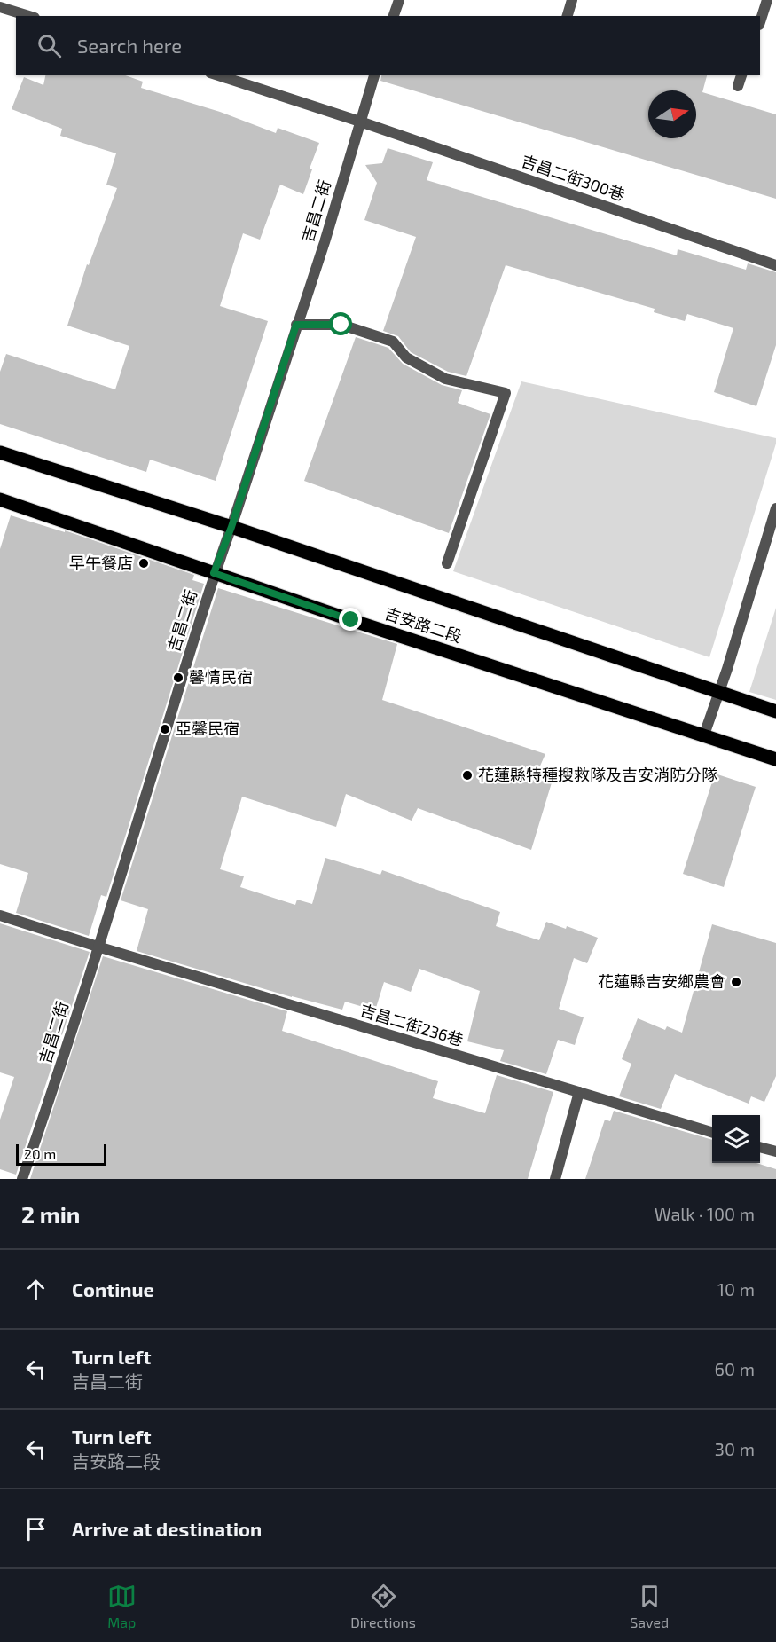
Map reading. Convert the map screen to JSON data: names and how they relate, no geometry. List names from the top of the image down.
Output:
{
  "streets": {
    "main road": ["吉安路二段"],
    "street": ["吉昌二街300巷", "吉昌二街", "吉昌二街236巷"]
  },
  "crossings": [
    ["吉昌二街300巷", "吉昌二街"],
    ["吉昌二街", "吉安路二段"],
    ["吉昌二街", "吉昌二街236巷"]
  ],
  "places": [
    "早午餐店",
    "馨情民宿",
    "亞馨民宿",
    "花蓮縣特種搜救隊及吉安消防分隊",
    "花蓮縣吉安鄉農會"
  ],
  "scale_bar": "20 m",
  "north": "right",
  "page": {
    "search": "Search here",
    "scale": "20 m",
    "heading": ["2 min", "Walk · 100 m"],
    "list": [
      ["Continue", "10 m"],
      ["Turn left", "吉昌二街", "60 m"],
      ["Turn left", "吉安路二段", "30 m"],
      "Arrive at destination"
    ],
    "nav": ["Map", "Directions", "Saved"]
  }
}
